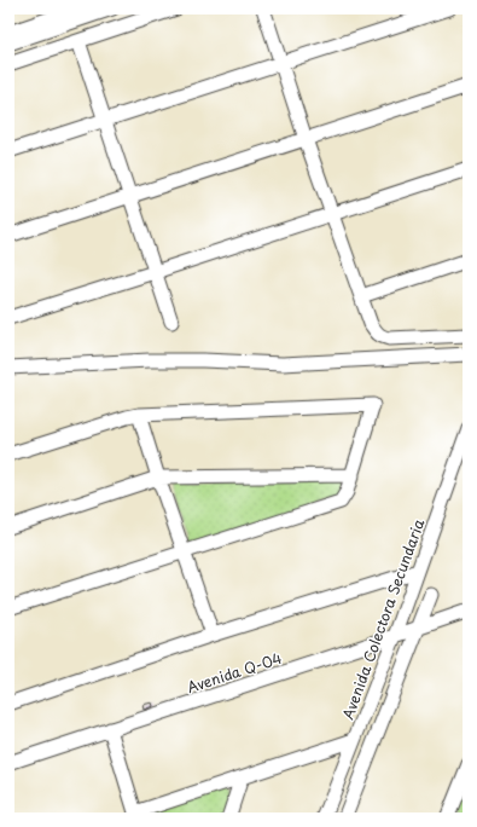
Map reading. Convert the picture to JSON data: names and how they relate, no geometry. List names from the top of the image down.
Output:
{
  "streets": {
    "street": ["Avenida Colectora Secundaria", "Avenida Q-04"]
  },
  "crossings": [
    ["Avenida Colectora Secundaria", "Avenida Q-04"]
  ]
}
